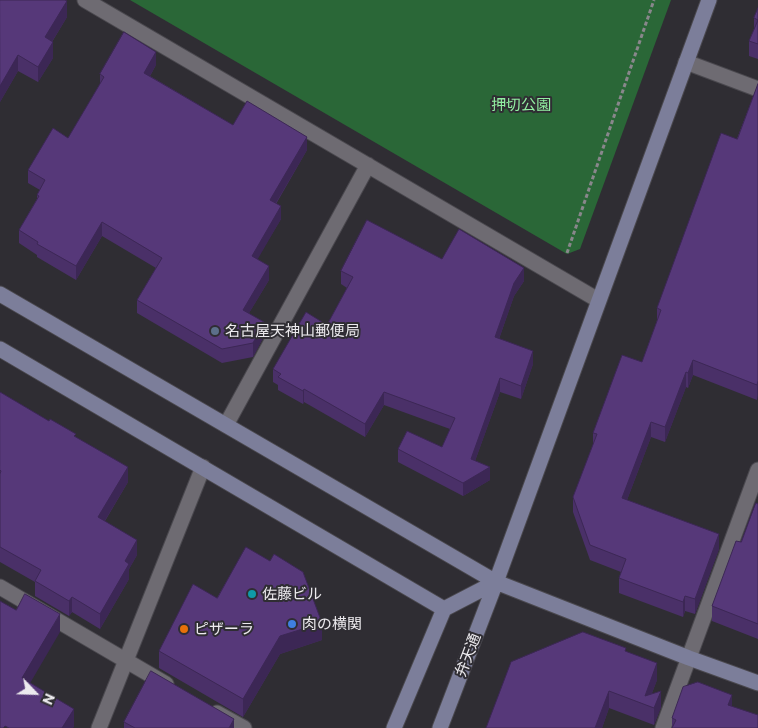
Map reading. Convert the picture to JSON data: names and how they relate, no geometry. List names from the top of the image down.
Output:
{
  "streets": {
    "street": ["弁天通"]
  },
  "parks": ["押切公園"],
  "places": [
    "名古屋天神山郵便局",
    "佐藤ビル",
    "肉の横関",
    "ピザーラ"
  ],
  "north": "bottom right"
}
